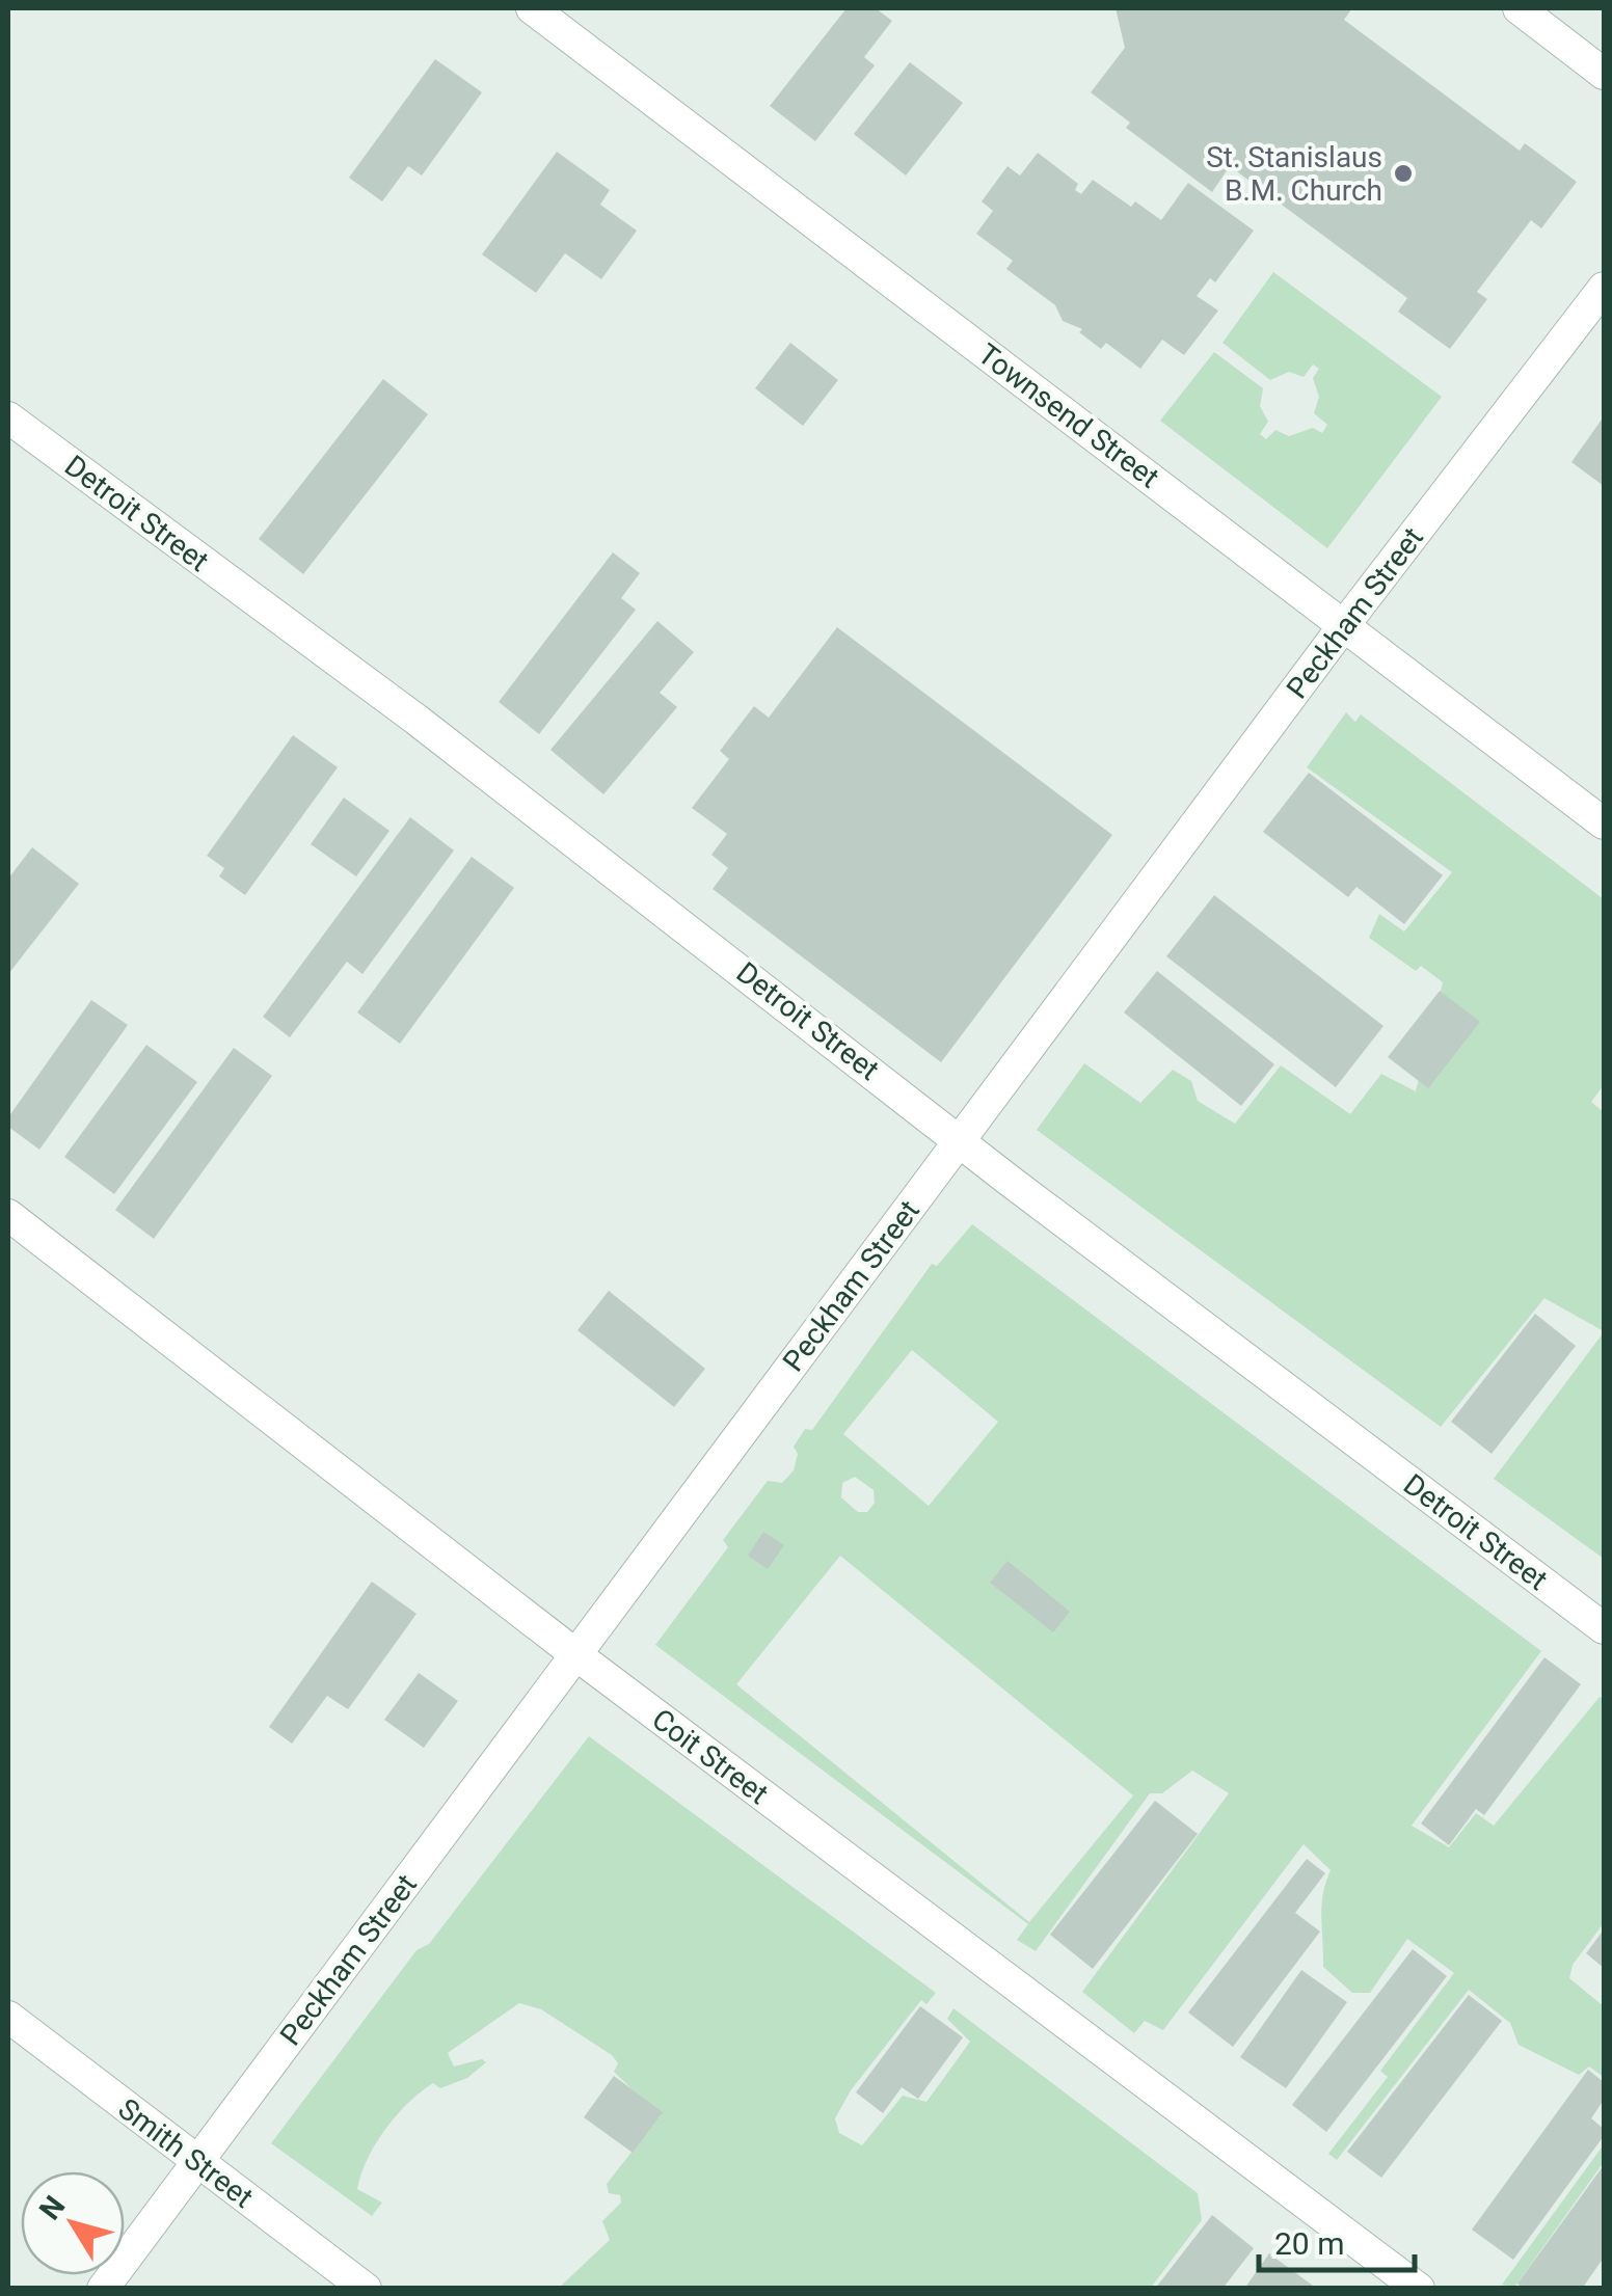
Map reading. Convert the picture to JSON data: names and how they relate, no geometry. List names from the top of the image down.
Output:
{
  "streets": {
    "street": [
      "Townsend Street",
      "Detroit Street",
      "Peckham Street",
      "Coit Street",
      "Smith Street"
    ]
  },
  "crossings": [
    ["Townsend Street", "Peckham Street"],
    ["Detroit Street", "Peckham Street"],
    ["Peckham Street", "Coit Street"],
    ["Peckham Street", "Smith Street"]
  ],
  "places": ["St. Stanislaus B.M. Church"],
  "scale_bar": "20 m",
  "north": "top left"
}
